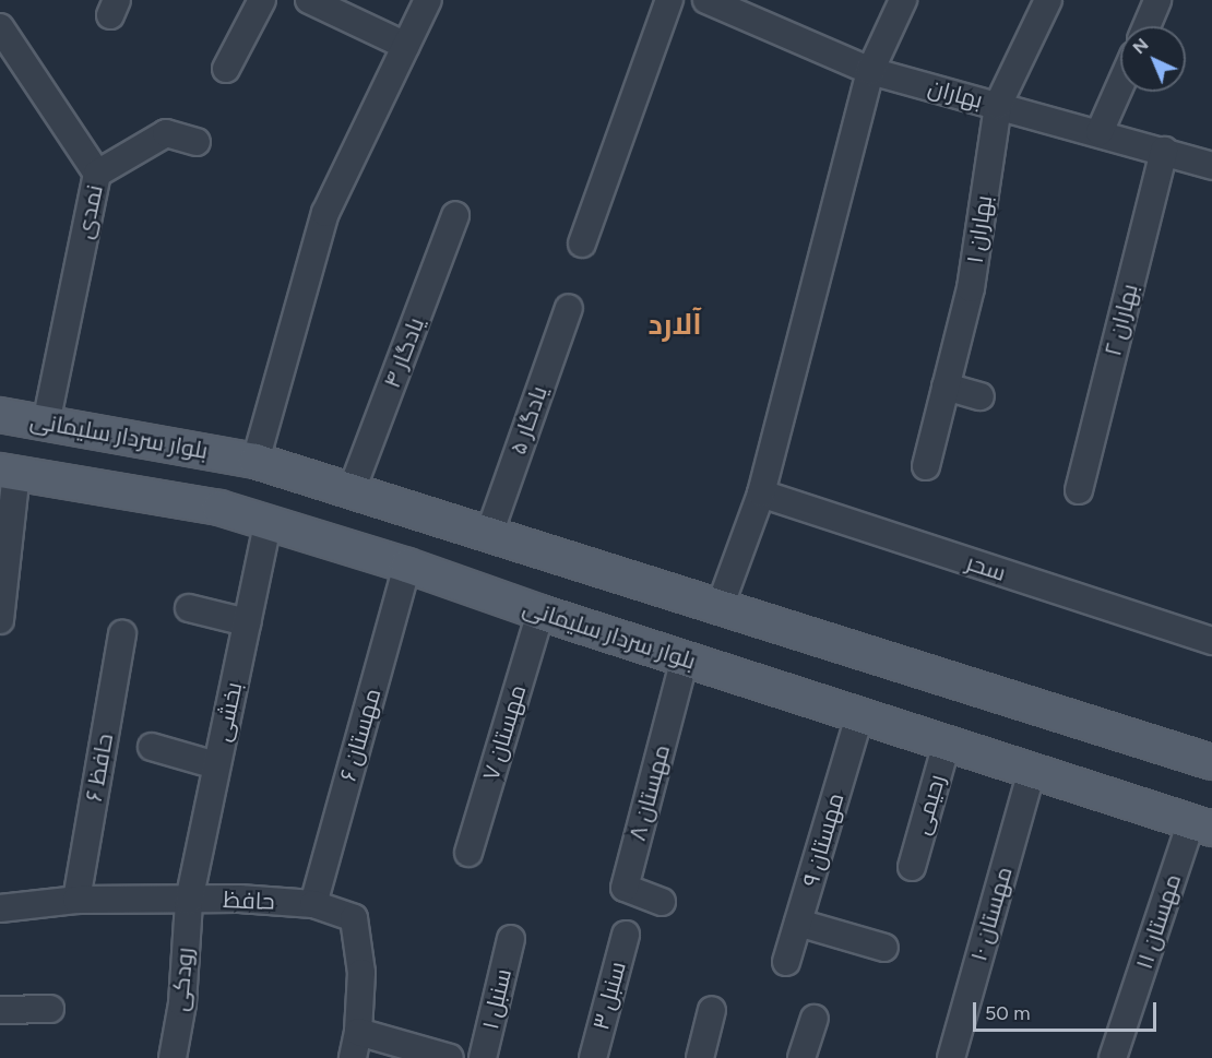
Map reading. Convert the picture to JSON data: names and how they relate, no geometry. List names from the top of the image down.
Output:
{
  "streets": {
    "main road": ["بلوار سردار سلیمانی"],
    "street": [
      "بهاران",
      "نمدی",
      "بهاران ۱",
      "بهاران ۲",
      "یادگار ۴",
      "یادگار ۵",
      "سحر",
      "بخشی",
      "مهستان ۷",
      "مهستان ۶",
      "حافظ ۶",
      "مهستان ۸",
      "رحیمی",
      "مهستان ۹",
      "حافظ",
      "مهستان ۱۰",
      "مهستان ۱۱",
      "رودکی",
      "سنبل ۳",
      "سنبل ۱"
    ]
  },
  "crossings": [
    ["بهاران", "بهاران ۱"],
    ["بهاران", "بهاران ۲"],
    ["نمدی", "بلوار سردار سلیمانی"],
    ["یادگار ۴", "بلوار سردار سلیمانی"],
    ["یادگار ۵", "بلوار سردار سلیمانی"],
    ["بلوار سردار سلیمانی", "بخشی"],
    ["بلوار سردار سلیمانی", "مهستان ۷"],
    ["بلوار سردار سلیمانی", "مهستان ۶"],
    ["بلوار سردار سلیمانی", "مهستان ۸"],
    ["بلوار سردار سلیمانی", "رحیمی"],
    ["بلوار سردار سلیمانی", "مهستان ۹"],
    ["بلوار سردار سلیمانی", "مهستان ۱۰"],
    ["بلوار سردار سلیمانی", "مهستان ۱۱"],
    ["بخشی", "حافظ"],
    ["بخشی", "رودکی"],
    ["مهستان ۶", "حافظ"],
    ["حافظ ۶", "حافظ"],
    ["حافظ", "رودکی"]
  ],
  "districts": ["آلارد"],
  "scale_bar": "50 m",
  "north": "top left"
}
